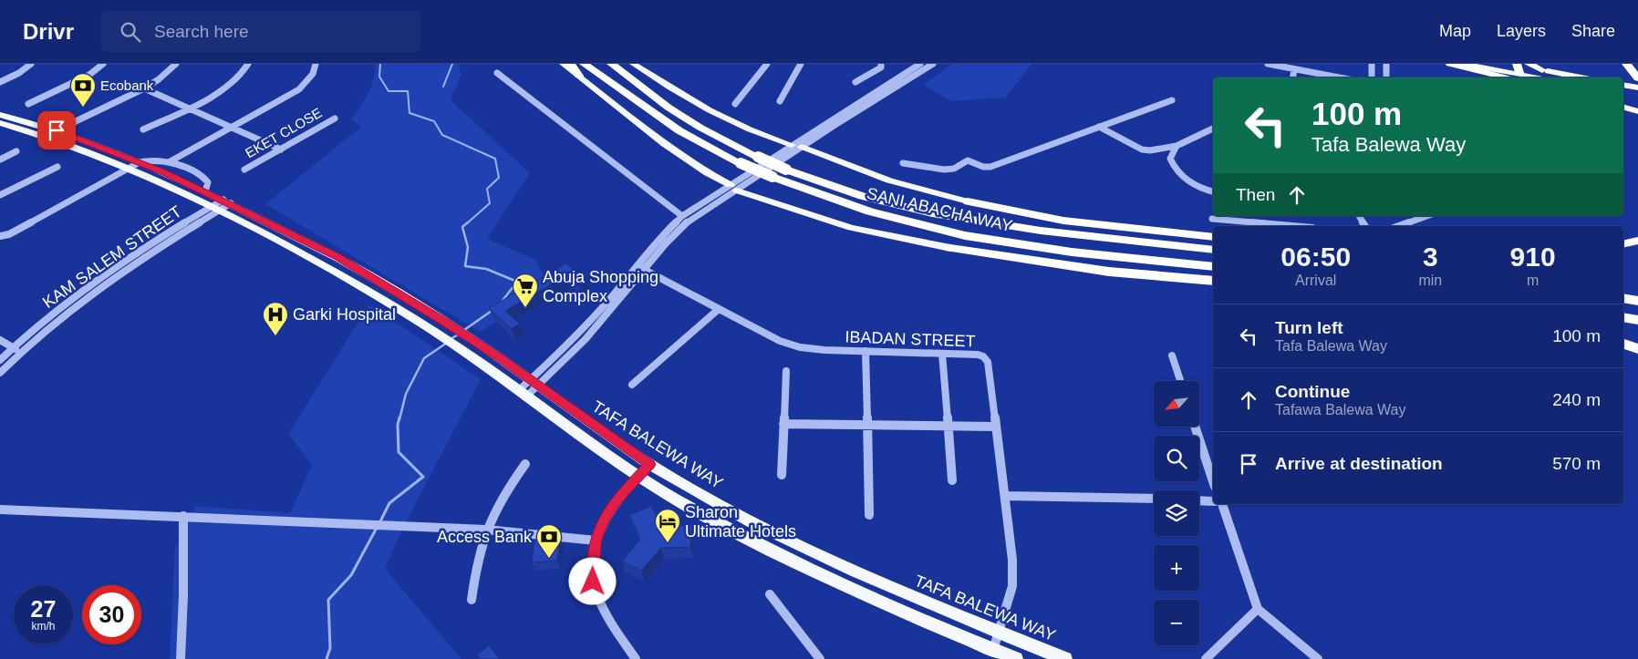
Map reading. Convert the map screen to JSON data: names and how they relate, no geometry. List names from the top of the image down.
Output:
{
  "streets": {
    "highway": ["SANI ABACHA WAY"],
    "main road": ["TAFA BALEWA WAY"],
    "street": ["EKET CLOSE", "KAM SALEM STREET", "IBADAN STREET"]
  },
  "crossings": [
    ["KAM SALEM STREET", "TAFA BALEWA WAY"],
    ["IBADAN STREET", "TAFA BALEWA WAY"]
  ],
  "places": {
    "bank": ["Ecobank", "Access Bank"],
    "supermarket": ["Abuja Shopping Complex"],
    "hospital": ["Garki Hospital"],
    "hotel": ["Sharon Ultimate Hotels"]
  },
  "north": "bottom left",
  "page": {
    "header": "Drivr",
    "search": "Search here",
    "nav": ["Map", "Layers", "Share"],
    "turn": ["100 m", "Tafa Balewa Way"],
    "then": "Then",
    "eta": [
      "06:50",
      "Arrival",
      "3",
      "min",
      "910",
      "m"
    ],
    "list": [
      {
        "name": "Turn left",
        "note": "Tafa Balewa Way",
        "value": "100 m"
      },
      {
        "name": "Continue",
        "note": "Tafawa Balewa Way",
        "value": "240 m"
      },
      {
        "name": "Arrive at destination",
        "value": "570 m"
      }
    ],
    "map_buttons": ["+", "−"],
    "speed": "27 km/h",
    "limit": "30"
  }
}
